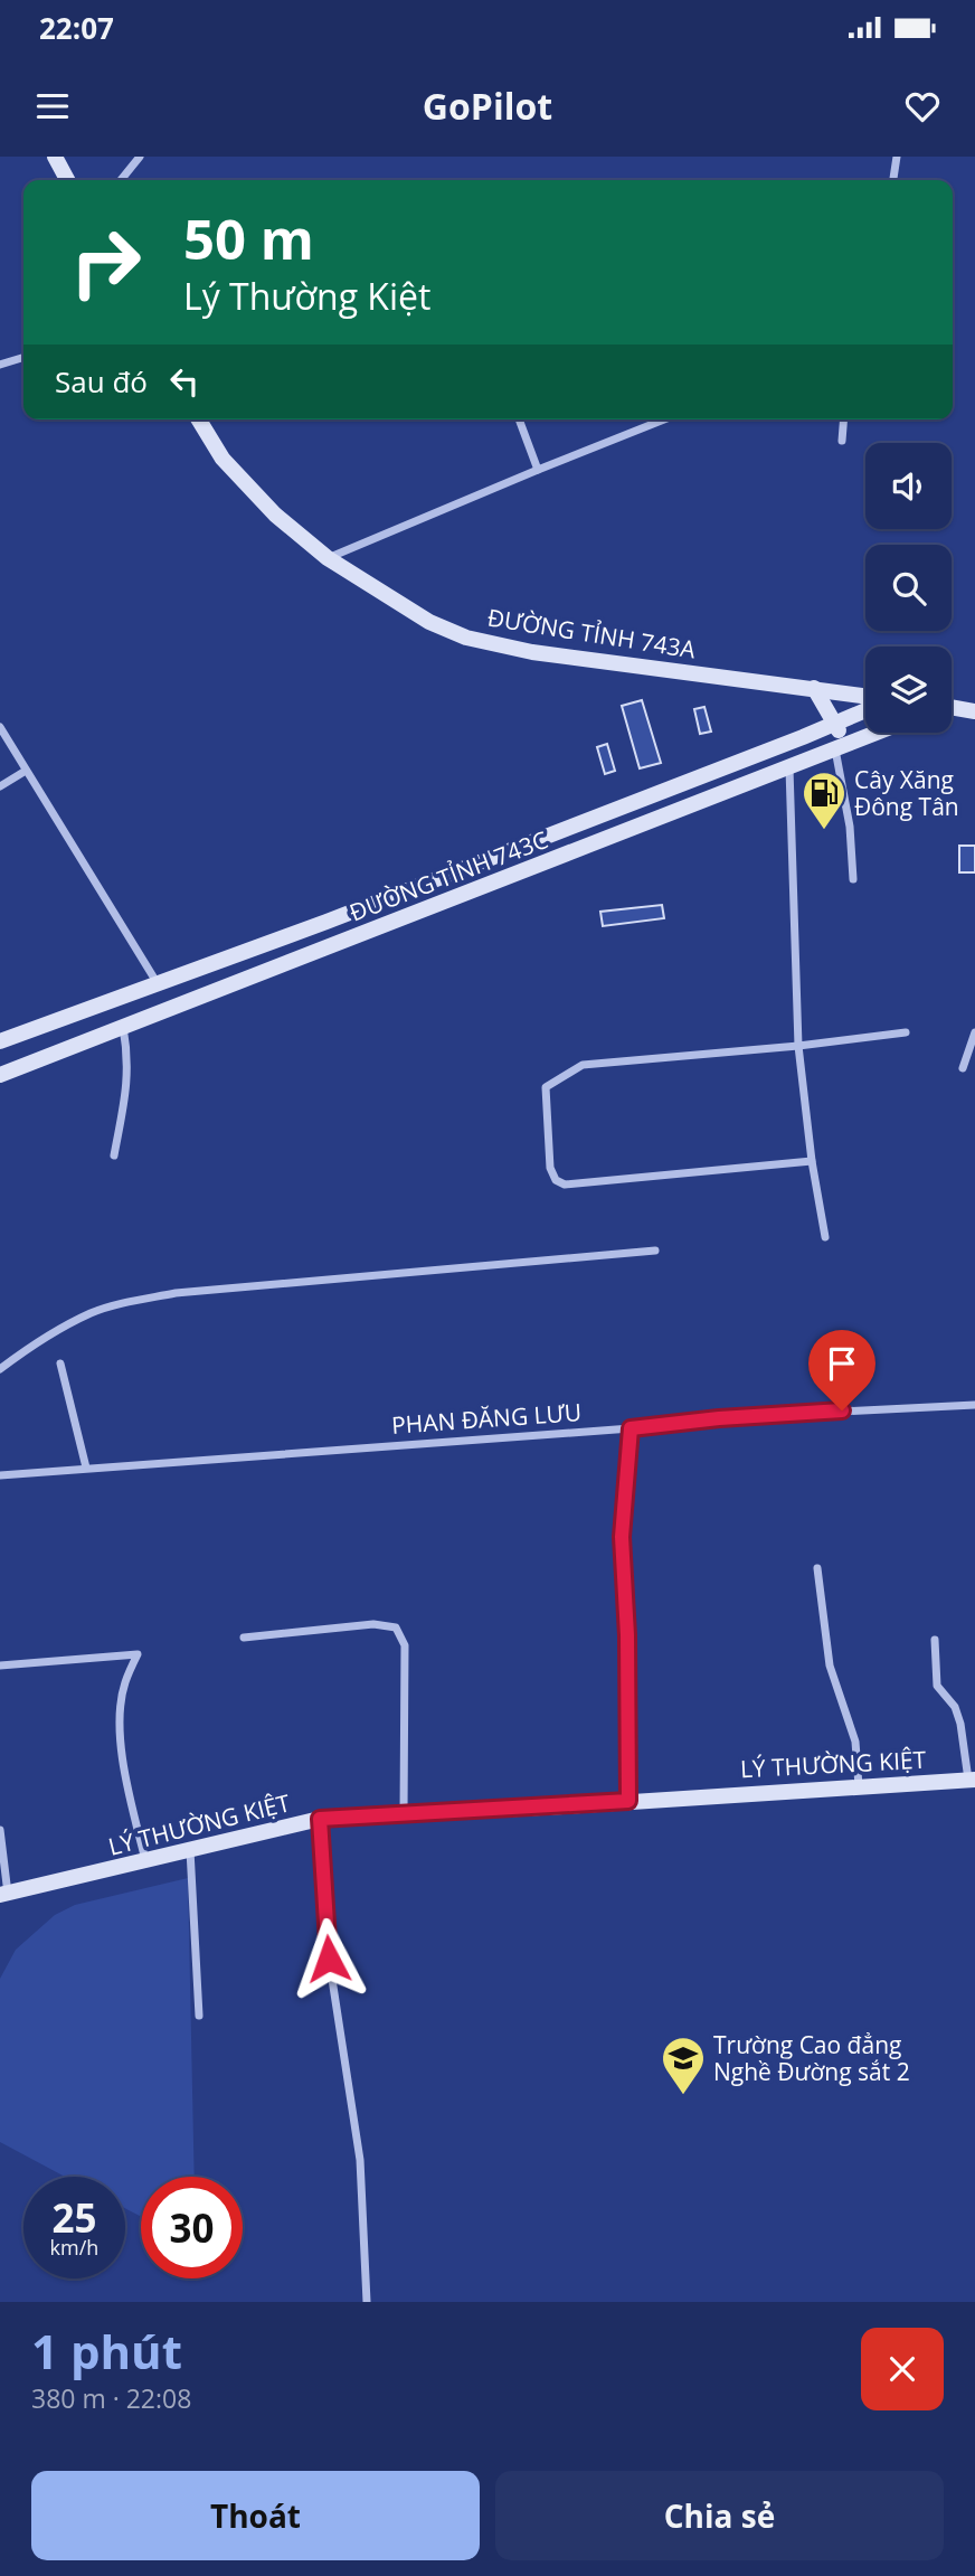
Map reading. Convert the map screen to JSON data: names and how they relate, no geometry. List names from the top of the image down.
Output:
{
  "streets": {
    "main road": ["ĐƯỜNG TỈNH 743A", "ĐƯỜNG TỈNH 743C", "LÝ THƯỜNG KIỆT"],
    "street": ["PHAN ĐĂNG LƯU"]
  },
  "places": {
    "fuel station": ["Cây Xăng Đông Tân"],
    "school or university": ["Trường Cao đẳng Nghề Đường sắt 2"]
  },
  "page": {
    "status": "22:07",
    "header": "GoPilot",
    "turn": ["50 m", "Lý Thường Kiệt"],
    "then": "Sau đó",
    "speed": "25 km/h",
    "limit": "30",
    "heading": ["1 phút", "380 m · 22:08"],
    "buttons": ["Thoát", "Chia sẻ"]
  }
}
